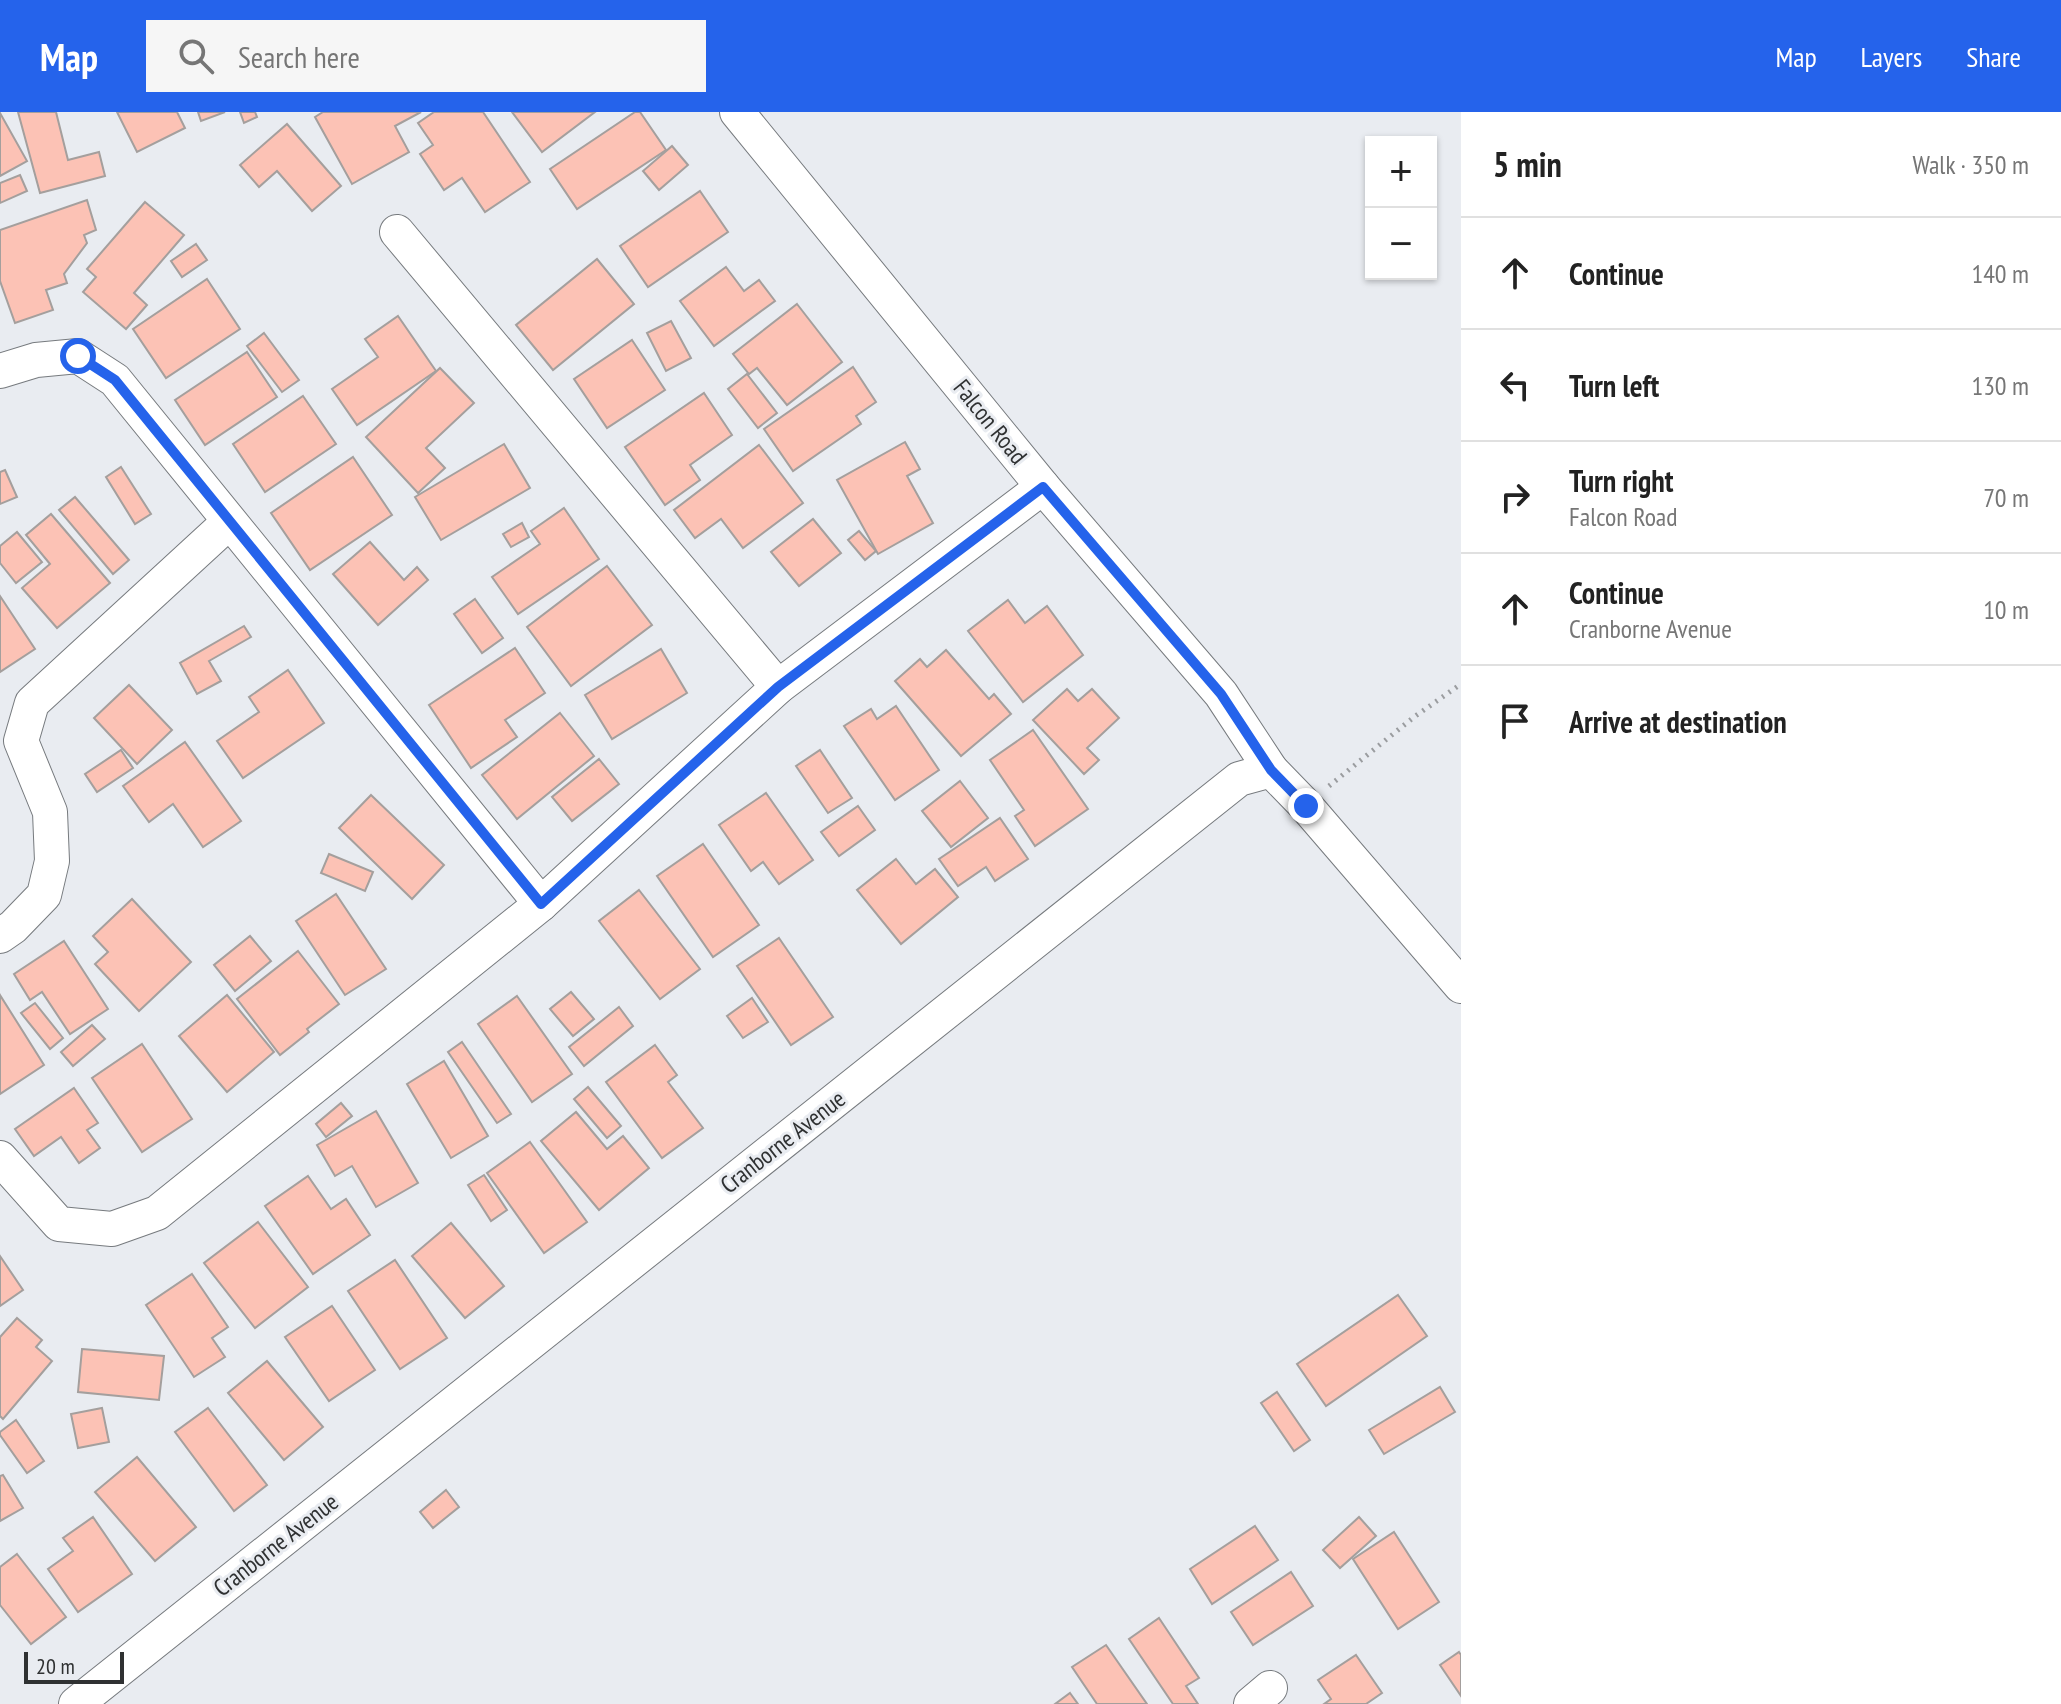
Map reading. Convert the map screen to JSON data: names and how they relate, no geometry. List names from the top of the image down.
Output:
{
  "streets": {
    "street": ["Falcon Road", "Cranborne Avenue"]
  },
  "crossings": [
    ["Falcon Road", "Cranborne Avenue"]
  ],
  "scale_bar": "20 m",
  "page": {
    "header": "Map",
    "search": "Search here",
    "nav": ["Map", "Layers", "Share"],
    "heading": ["5 min", "Walk · 350 m"],
    "map_buttons": ["+", "−"],
    "list": [
      ["Continue", "140 m"],
      ["Turn left", "130 m"],
      ["Turn right", "Falcon Road", "70 m"],
      ["Continue", "Cranborne Avenue", "10 m"],
      "Arrive at destination"
    ],
    "scale": "20 m"
  }
}
